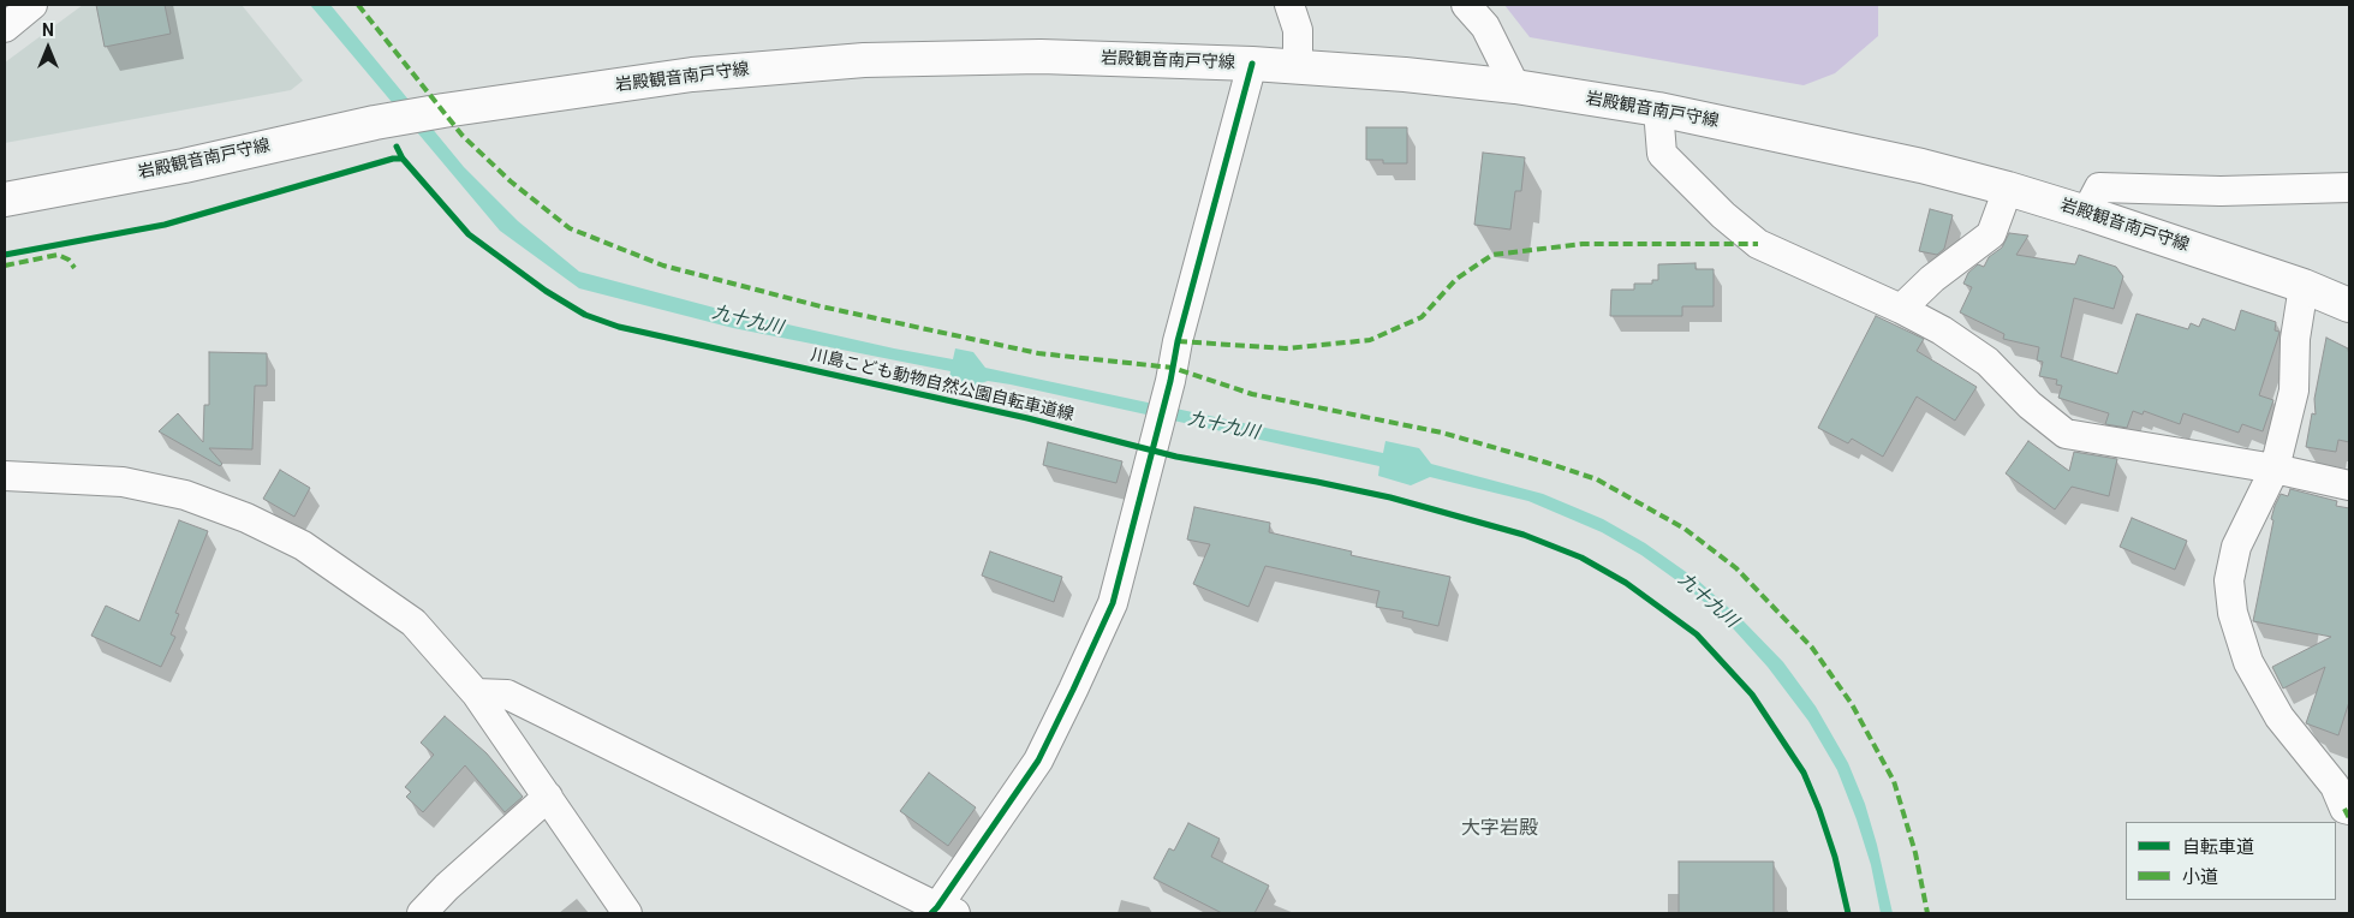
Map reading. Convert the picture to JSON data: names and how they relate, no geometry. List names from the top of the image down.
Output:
{
  "streets": {
    "main road": ["岩殿観音南戸守線"],
    "cycle path": ["川島こども動物自然公園自転車道線"]
  },
  "districts": ["大字岩殿"],
  "water": ["九十九川"],
  "legend": ["自転車道", "小道"],
  "north": "top"
}
